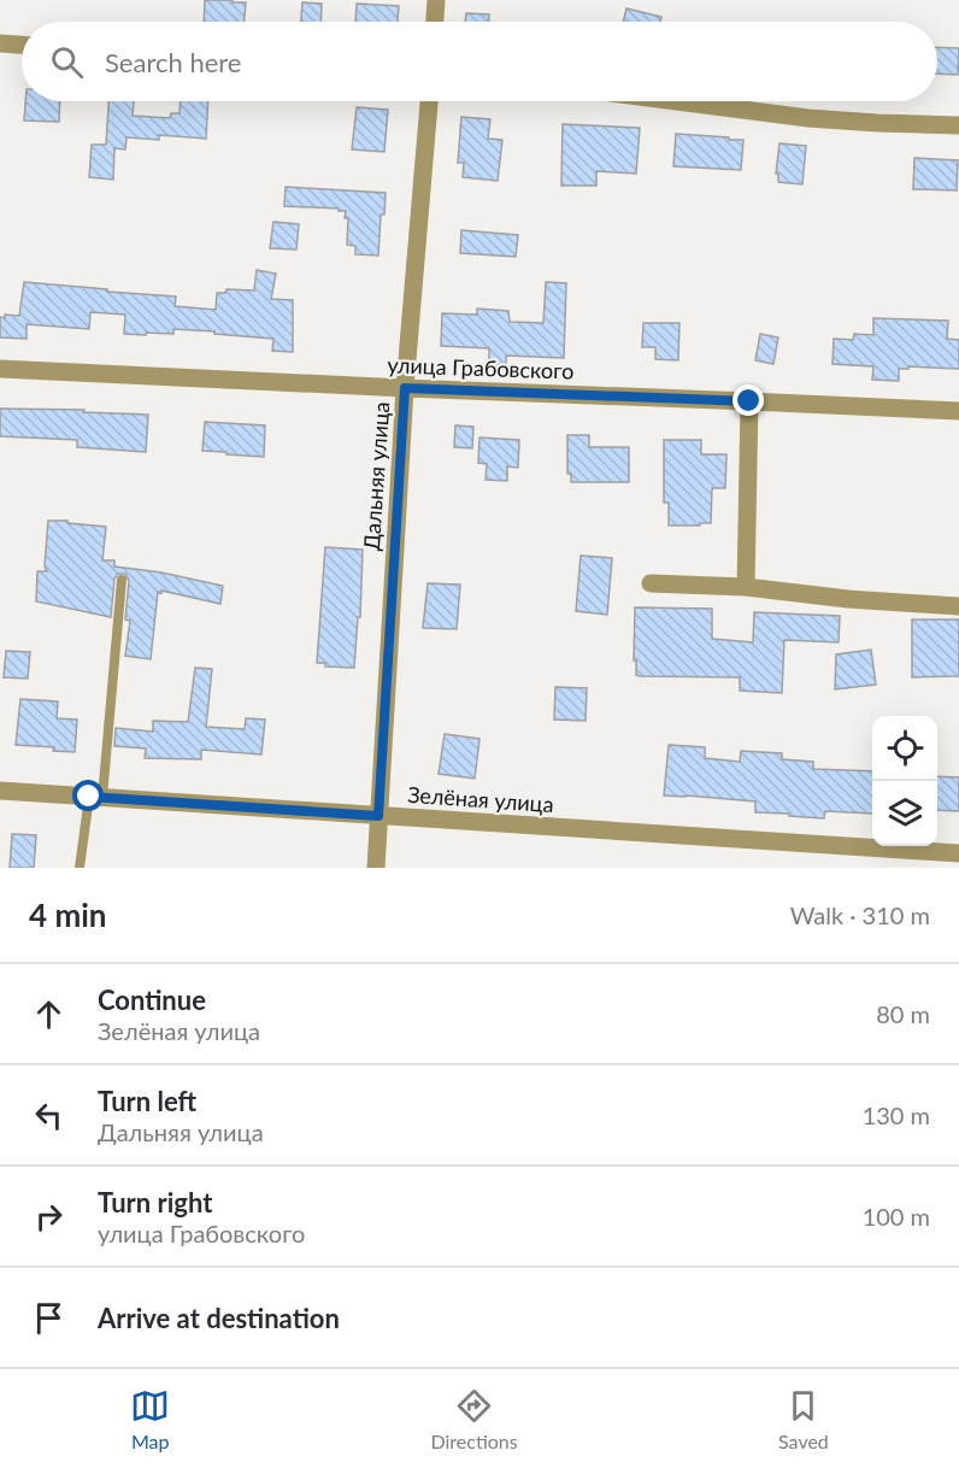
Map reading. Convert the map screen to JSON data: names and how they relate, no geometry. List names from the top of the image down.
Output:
{
  "streets": {
    "street": ["улица Грабовского", "Дальняя улица", "Зелёная улица"]
  },
  "crossings": [
    ["улица Грабовского", "Дальняя улица"],
    ["Дальняя улица", "Зелёная улица"]
  ],
  "page": {
    "search": "Search here",
    "heading": ["4 min", "Walk · 310 m"],
    "list": [
      ["Continue", "Зелёная улица", "80 m"],
      ["Turn left", "Дальняя улица", "130 m"],
      ["Turn right", "улица Грабовского", "100 m"],
      "Arrive at destination"
    ],
    "nav": ["Map", "Directions", "Saved"]
  }
}
